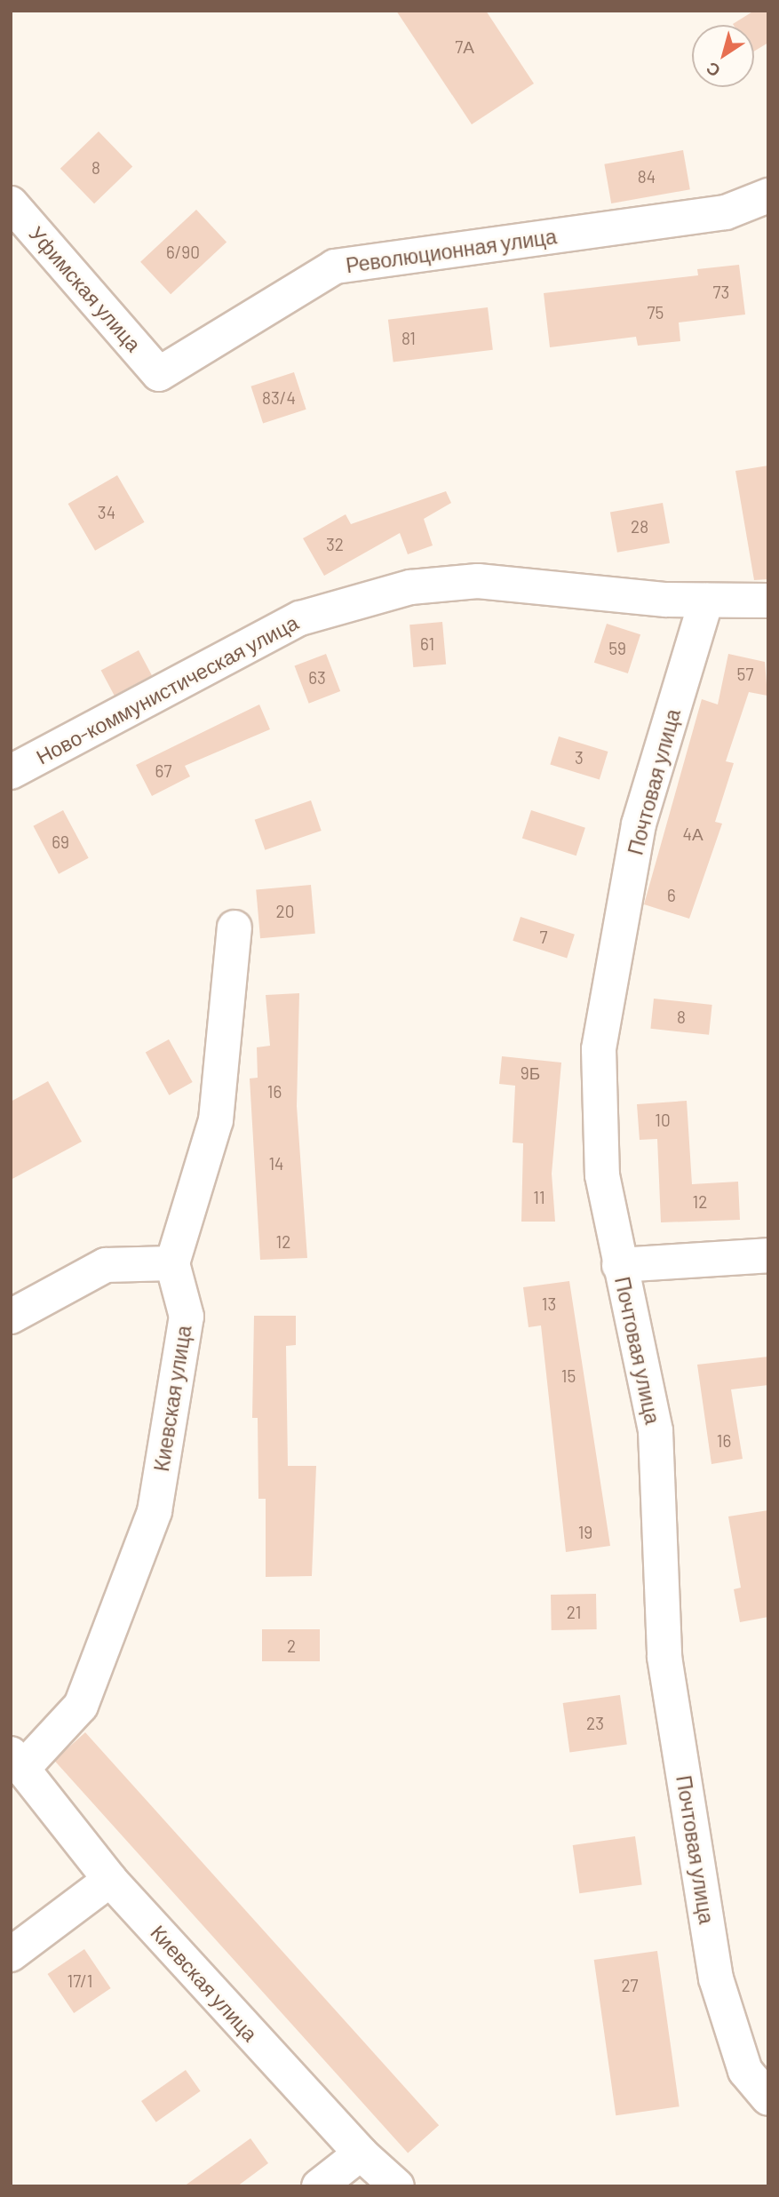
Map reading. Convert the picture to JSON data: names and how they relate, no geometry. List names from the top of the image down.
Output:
{
  "streets": {
    "street": [
      "Революционная улица",
      "Уфимская улица",
      "Ново-коммунистическая улица",
      "Почтовая улица",
      "Киевская улица"
    ]
  },
  "crossings": [
    ["Революционная улица", "Уфимская улица"],
    ["Ново-коммунистическая улица", "Почтовая улица"]
  ],
  "house_numbers": [
    "7А",
    "8",
    "84",
    "6/90",
    "73",
    "75",
    "81",
    "83/4",
    "34",
    "28",
    "32",
    "61",
    "59",
    "57",
    "63",
    "3",
    "67",
    "4А",
    "69",
    "6",
    "20",
    "7",
    "8",
    "9Б",
    "16",
    "10",
    "14",
    "11",
    "12",
    "12",
    "13",
    "15",
    "16",
    "19",
    "21",
    "2",
    "23",
    "17/1",
    "27"
  ],
  "north": "bottom left"
}
